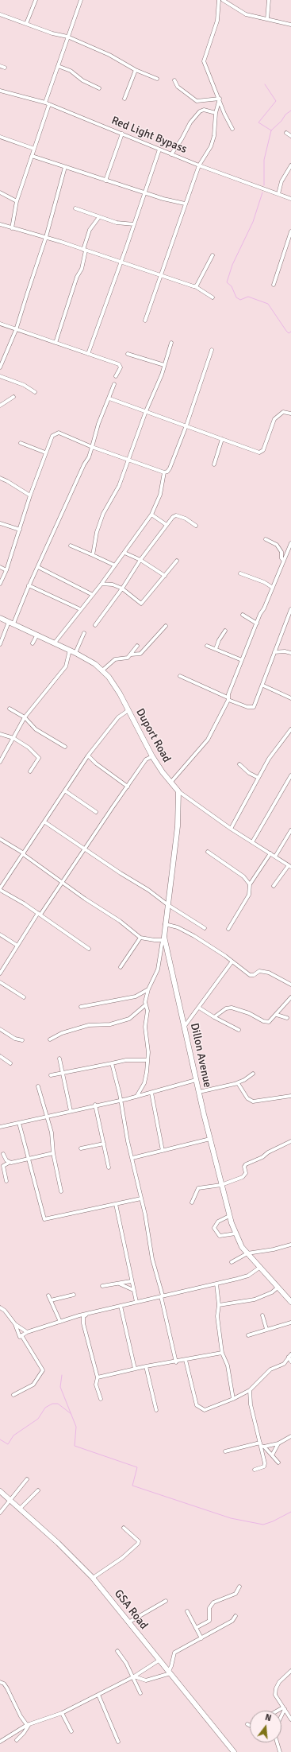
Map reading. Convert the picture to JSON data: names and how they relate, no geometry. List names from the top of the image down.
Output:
{
  "streets": {
    "street": [
      "Red Light Bypass",
      "Duport Road",
      "Dillon Avenue",
      "GSA Road"
    ]
  },
  "crossings": [
    ["Duport Road", "Dillon Avenue"]
  ],
  "north": "top"
}
